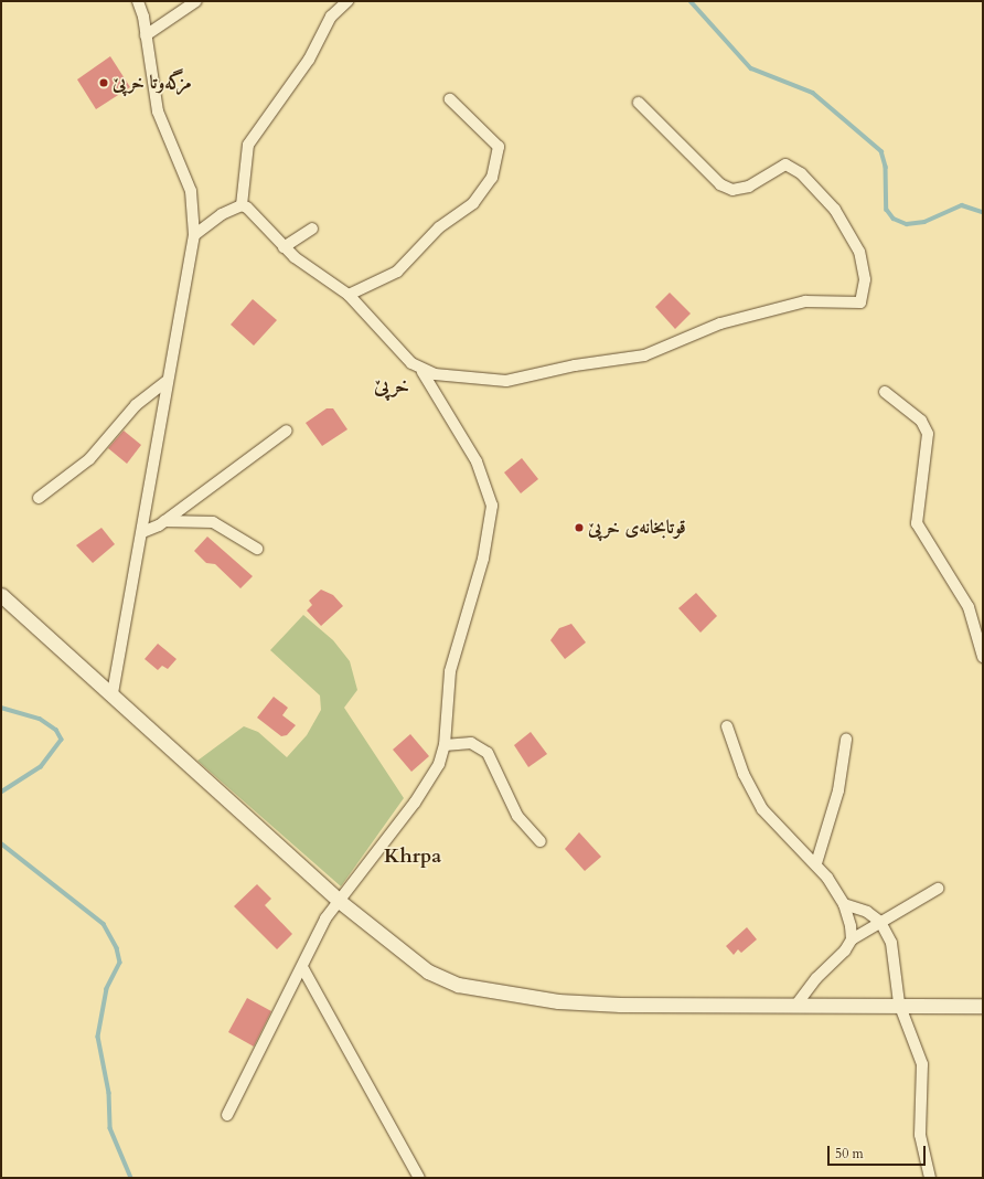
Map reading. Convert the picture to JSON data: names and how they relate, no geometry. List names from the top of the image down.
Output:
{
  "districts": ["خرپێ", "Khrpa"],
  "places": ["مزگەوتا خرپێ", "قوتابخانەی خرپێ"],
  "scale_bar": "50 m"
}
